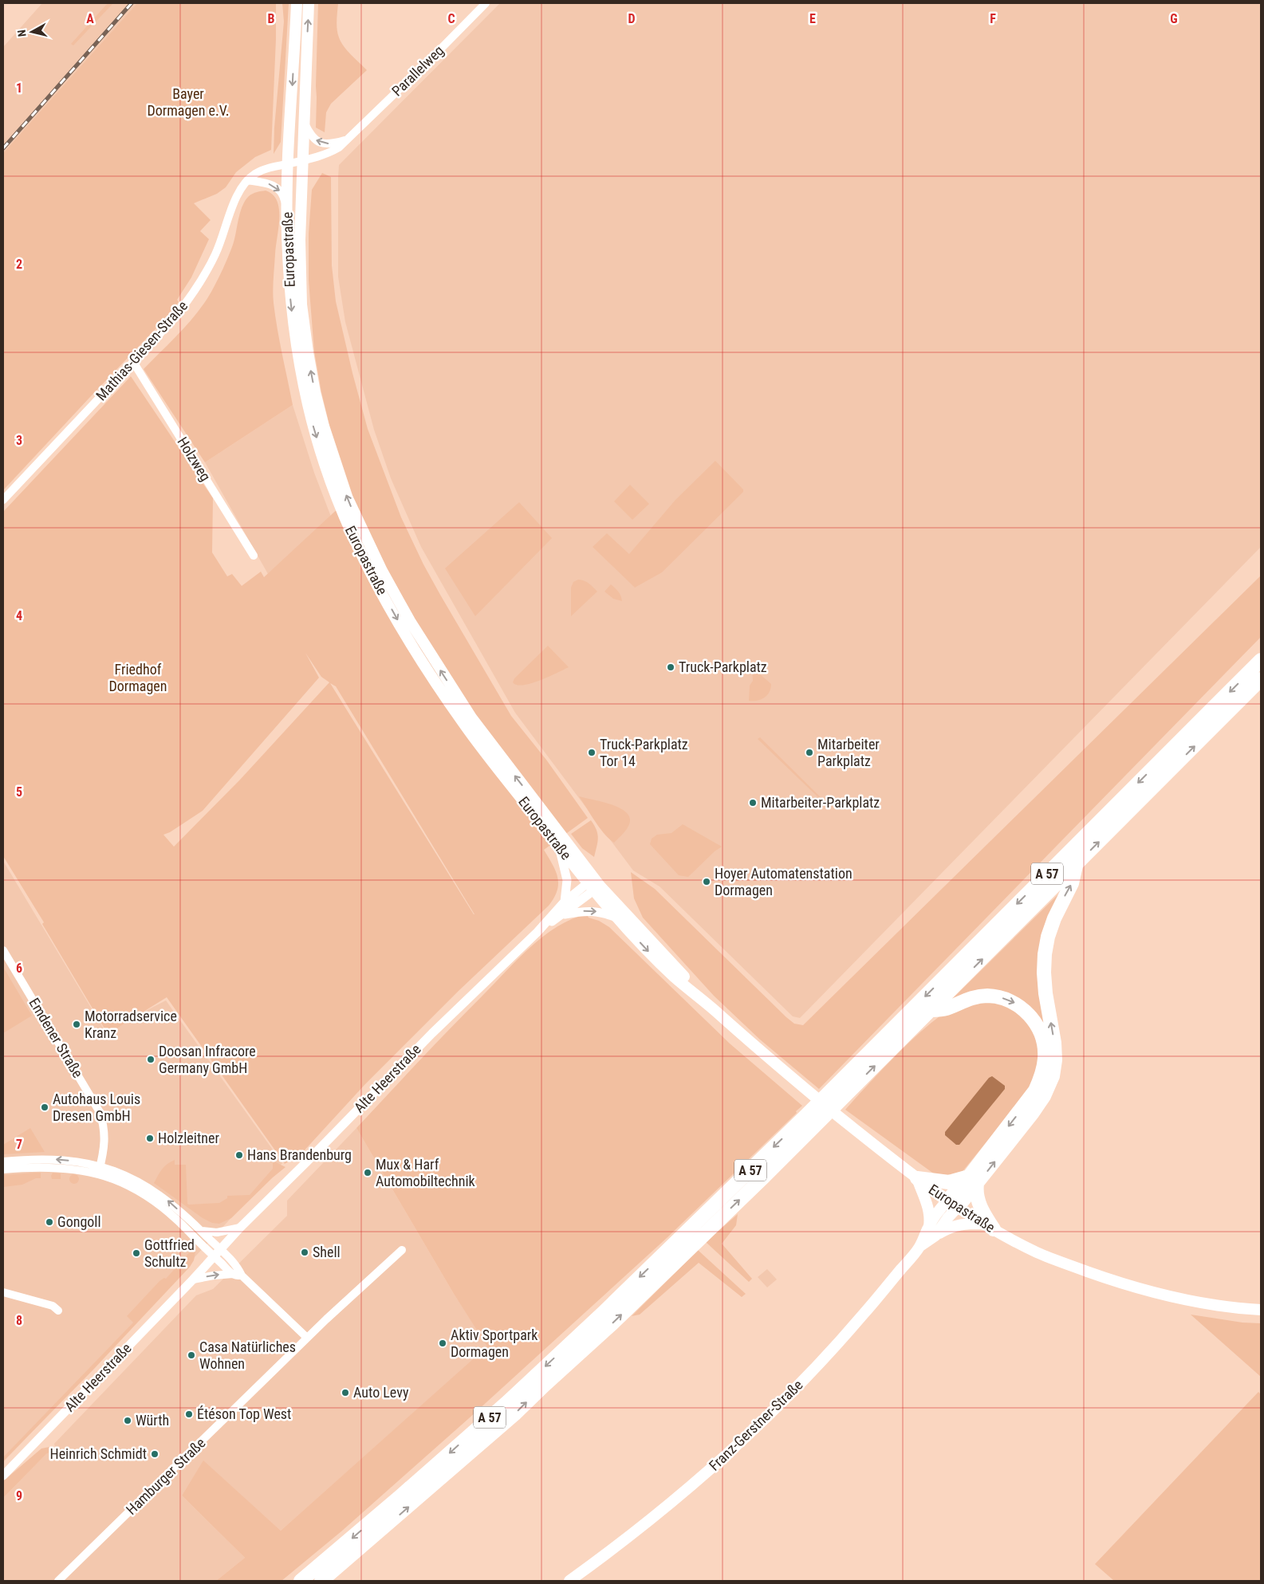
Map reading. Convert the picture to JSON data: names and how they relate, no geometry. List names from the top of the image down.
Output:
{
  "streets": {
    "highway": ["A 57"],
    "main road": ["Europastraße", "Franz-Gerstner-Straße"],
    "street": [
      "Parallelweg",
      "Mathias-Giesen-Straße",
      "Holzweg",
      "Emdener Straße",
      "Alte Heerstraße",
      "Hamburger Straße"
    ]
  },
  "crossings": [
    ["Parallelweg", "Europastraße"],
    ["Parallelweg", "Mathias-Giesen-Straße"],
    ["Europastraße", "Mathias-Giesen-Straße"],
    ["Europastraße", "Alte Heerstraße"],
    ["Europastraße", "Franz-Gerstner-Straße"],
    ["Mathias-Giesen-Straße", "Holzweg"]
  ],
  "parks": ["Bayer Dormagen e.V.", "Friedhof Dormagen"],
  "places": [
    "Truck-Parkplatz",
    "Truck-Parkplatz Tor 14",
    "Mitarbeiter Parkplatz",
    "Mitarbeiter-Parkplatz",
    "Hoyer Automatenstation Dormagen",
    "Motorradservice Kranz",
    "Doosan Infracore Germany GmbH",
    "Autohaus Louis Dresen GmbH",
    "Holzleitner",
    "Hans Brandenburg",
    "Mux & Harf Automobiltechnik",
    "Gongoll",
    "Shell",
    "Gottfried Schultz",
    "Aktiv Sportpark Dormagen",
    "Casa Natürliches Wohnen",
    "Auto Levy",
    "Étéson Top West",
    "Würth",
    "Heinrich Schmidt"
  ],
  "north": "left",
  "grid": {
    "columns": [
      "A",
      "B",
      "C",
      "D",
      "E",
      "F",
      "G"
    ],
    "rows": [
      "1",
      "2",
      "3",
      "4",
      "5",
      "6",
      "7",
      "8",
      "9"
    ]
  }
}
